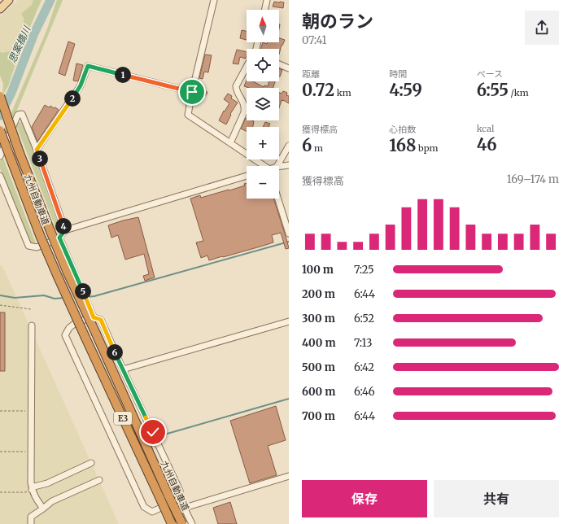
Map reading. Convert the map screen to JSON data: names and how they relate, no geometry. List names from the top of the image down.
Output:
{
  "streets": {
    "highway": ["九州自動車道", "E3"]
  },
  "water": ["思案橋川"],
  "north": "top",
  "page": {
    "heading": ["朝のラン", "07:41"],
    "map_buttons": ["+", "−"],
    "stats": [
      ["距離", "0.72 km"],
      ["時間", "4:59"],
      ["ペース", "6:55 /km"],
      ["獲得標高", "6 m"],
      ["心拍数", "168 bpm"],
      ["kcal", "46"]
    ],
    "pins": [
      "1",
      "2",
      "3",
      "4",
      "5",
      "6"
    ],
    "chart": ["獲得標高", "169–174 m"],
    "list": [
      {
        "name": "100 m",
        "note": "7:25"
      },
      {
        "name": "200 m",
        "note": "6:44"
      },
      {
        "name": "300 m",
        "note": "6:52"
      },
      {
        "name": "400 m",
        "note": "7:13"
      },
      {
        "name": "500 m",
        "note": "6:42"
      },
      {
        "name": "600 m",
        "note": "6:46"
      },
      {
        "name": "700 m",
        "note": "6:44"
      }
    ],
    "buttons": ["保存", "共有"]
  }
}
